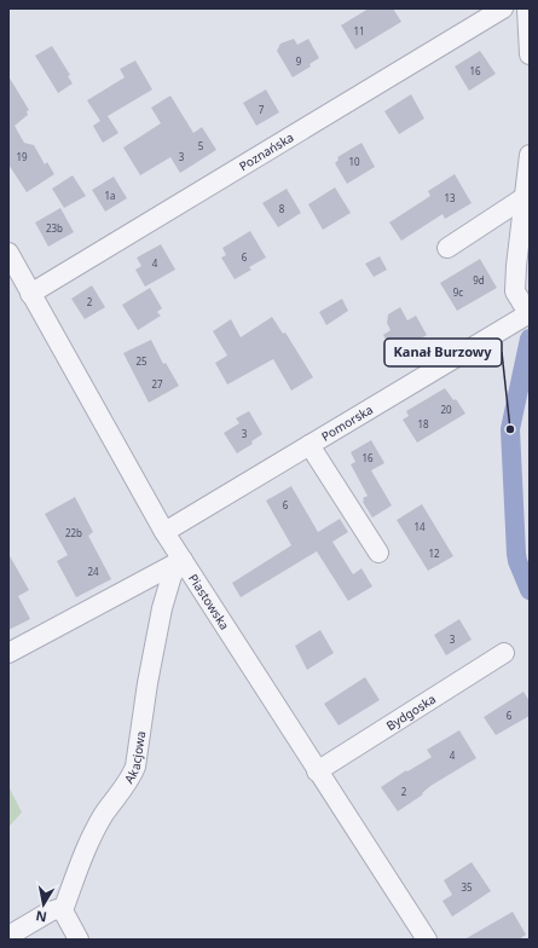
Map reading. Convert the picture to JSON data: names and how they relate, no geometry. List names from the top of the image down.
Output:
{
  "streets": {
    "street": [
      "Poznańska",
      "Pomorska",
      "Piastowska",
      "Bydgoska",
      "Akacjowa"
    ]
  },
  "crossings": [
    ["Poznańska", "Piastowska"],
    ["Pomorska", "Piastowska"],
    ["Piastowska", "Bydgoska"],
    ["Piastowska", "Akacjowa"]
  ],
  "places": ["Kanał Burzowy"],
  "house_numbers": [
    "11",
    "9",
    "16",
    "7",
    "5",
    "19",
    "3",
    "10",
    "1a",
    "13",
    "8",
    "23b",
    "6",
    "4",
    "9d",
    "9c",
    "2",
    "25",
    "27",
    "20",
    "18",
    "3",
    "16",
    "6",
    "14",
    "22b",
    "12",
    "24",
    "3",
    "6",
    "4",
    "2",
    "35"
  ],
  "north": "bottom"
}
